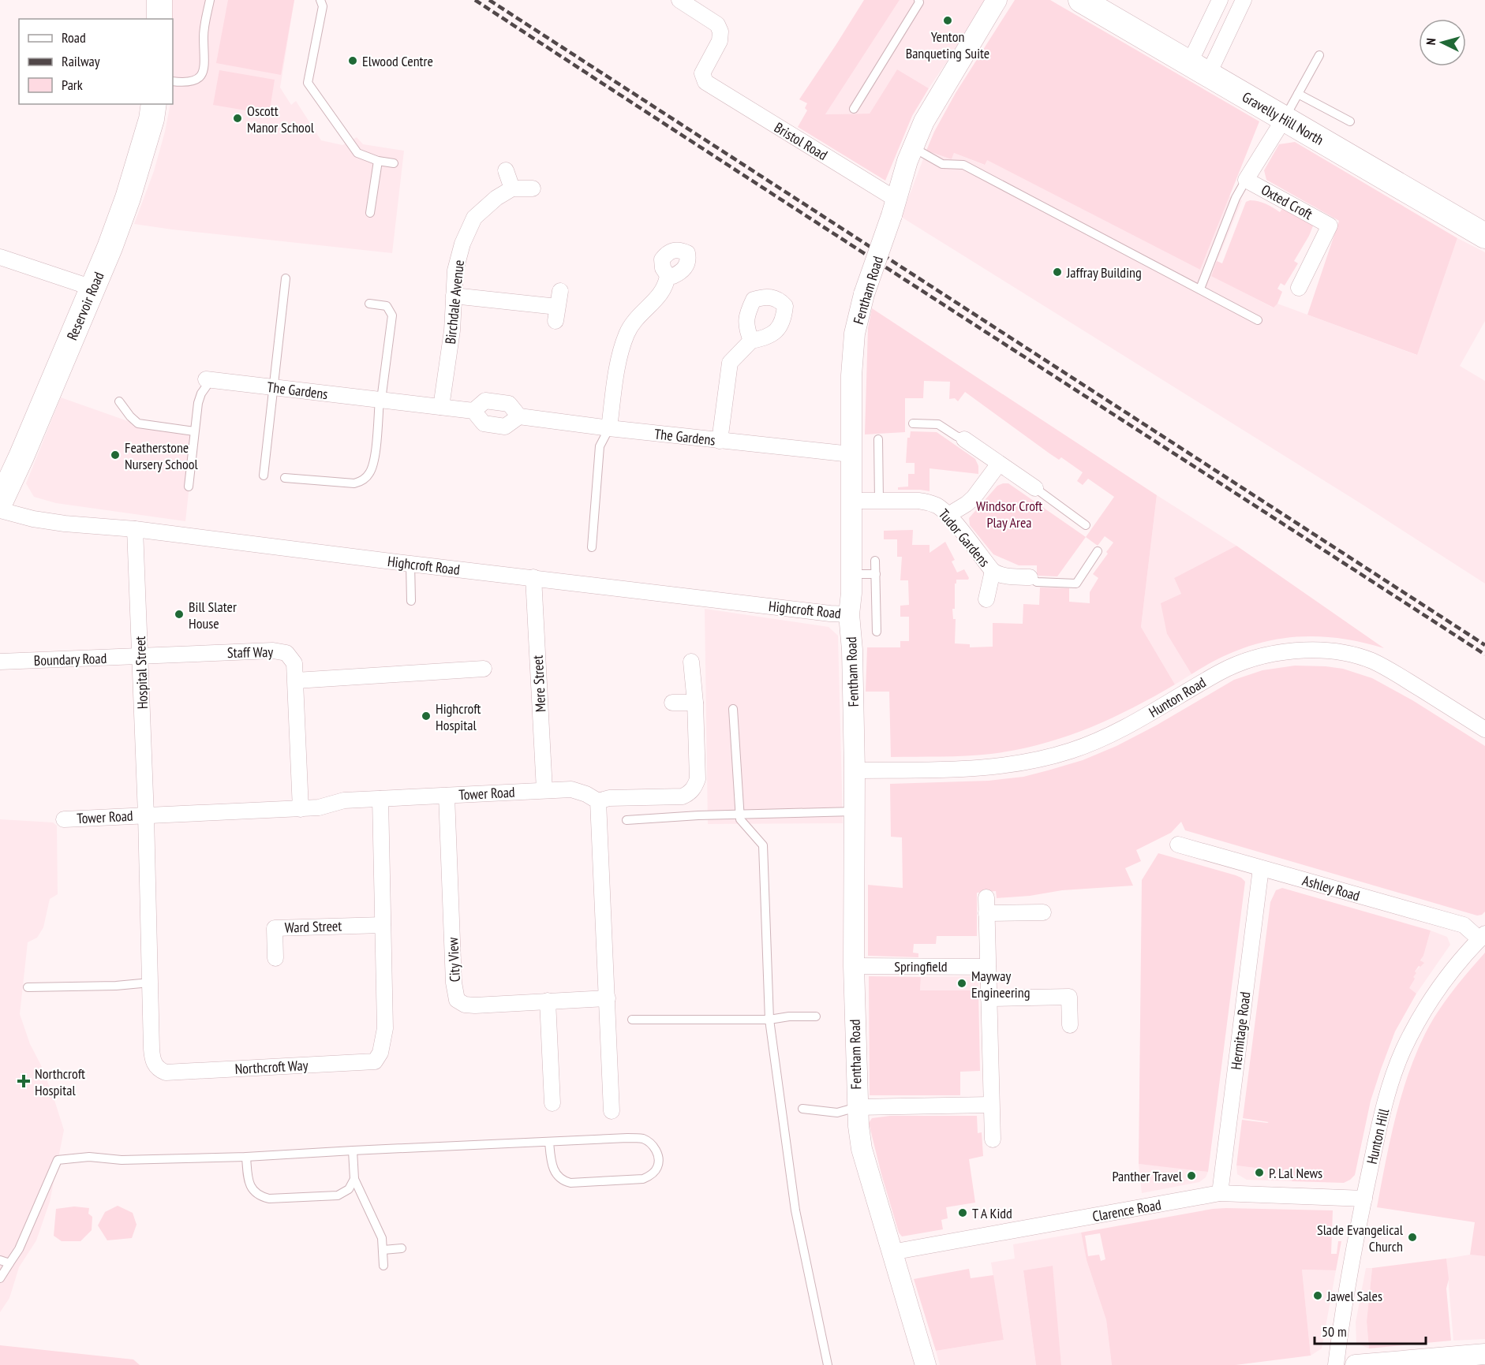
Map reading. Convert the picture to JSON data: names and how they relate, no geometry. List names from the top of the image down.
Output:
{
  "streets": {
    "main road": ["Gravelly Hill North", "Reservoir Road"],
    "street": [
      "Bristol Road",
      "Oxted Croft",
      "Fentham Road",
      "Birchdale Avenue",
      "The Gardens",
      "Tudor Gardens",
      "Highcroft Road",
      "Staff Way",
      "Boundary Road",
      "Hospital Street",
      "Mere Street",
      "Hunton Road",
      "Tower Road",
      "Ashley Road",
      "Ward Street",
      "City View",
      "Springfield",
      "Hermitage Road",
      "Northcroft Way",
      "Hunton Hill",
      "Clarence Road"
    ]
  },
  "crossings": [
    ["Gravelly Hill North", "Oxted Croft"],
    ["Bristol Road", "Fentham Road"],
    ["Fentham Road", "The Gardens"],
    ["Fentham Road", "Tudor Gardens"],
    ["Fentham Road", "Highcroft Road"],
    ["Fentham Road", "Hunton Road"],
    ["Fentham Road", "Springfield"],
    ["Fentham Road", "Clarence Road"],
    ["Birchdale Avenue", "The Gardens"],
    ["Highcroft Road", "Hospital Street"],
    ["Highcroft Road", "Mere Street"],
    ["Staff Way", "Boundary Road"],
    ["Staff Way", "Hospital Street"],
    ["Staff Way", "Tower Road"],
    ["Boundary Road", "Hospital Street"],
    ["Hospital Street", "Tower Road"],
    ["Hospital Street", "Northcroft Way"],
    ["Mere Street", "Tower Road"],
    ["Tower Road", "City View"],
    ["Tower Road", "Northcroft Way"],
    ["Ashley Road", "Hermitage Road"],
    ["Ashley Road", "Hunton Hill"],
    ["Ward Street", "Northcroft Way"],
    ["Hermitage Road", "Clarence Road"],
    ["Hunton Hill", "Clarence Road"]
  ],
  "parks": ["Windsor Croft Play Area"],
  "places": {
    "other": [
      "Yenton Banqueting Suite",
      "Elwood Centre",
      "Oscott Manor School",
      "Jaffray Building",
      "Featherstone Nursery School",
      "Bill Slater House",
      "Highcroft Hospital",
      "Mayway Engineering",
      "P. Lal News",
      "Panther Travel",
      "T A Kidd",
      "Slade Evangelical Church",
      "Jawel Sales"
    ],
    "health": ["Northcroft Hospital"]
  },
  "legend": ["Road", "Railway", "Park"],
  "scale_bar": "50 m",
  "north": "left"
}
